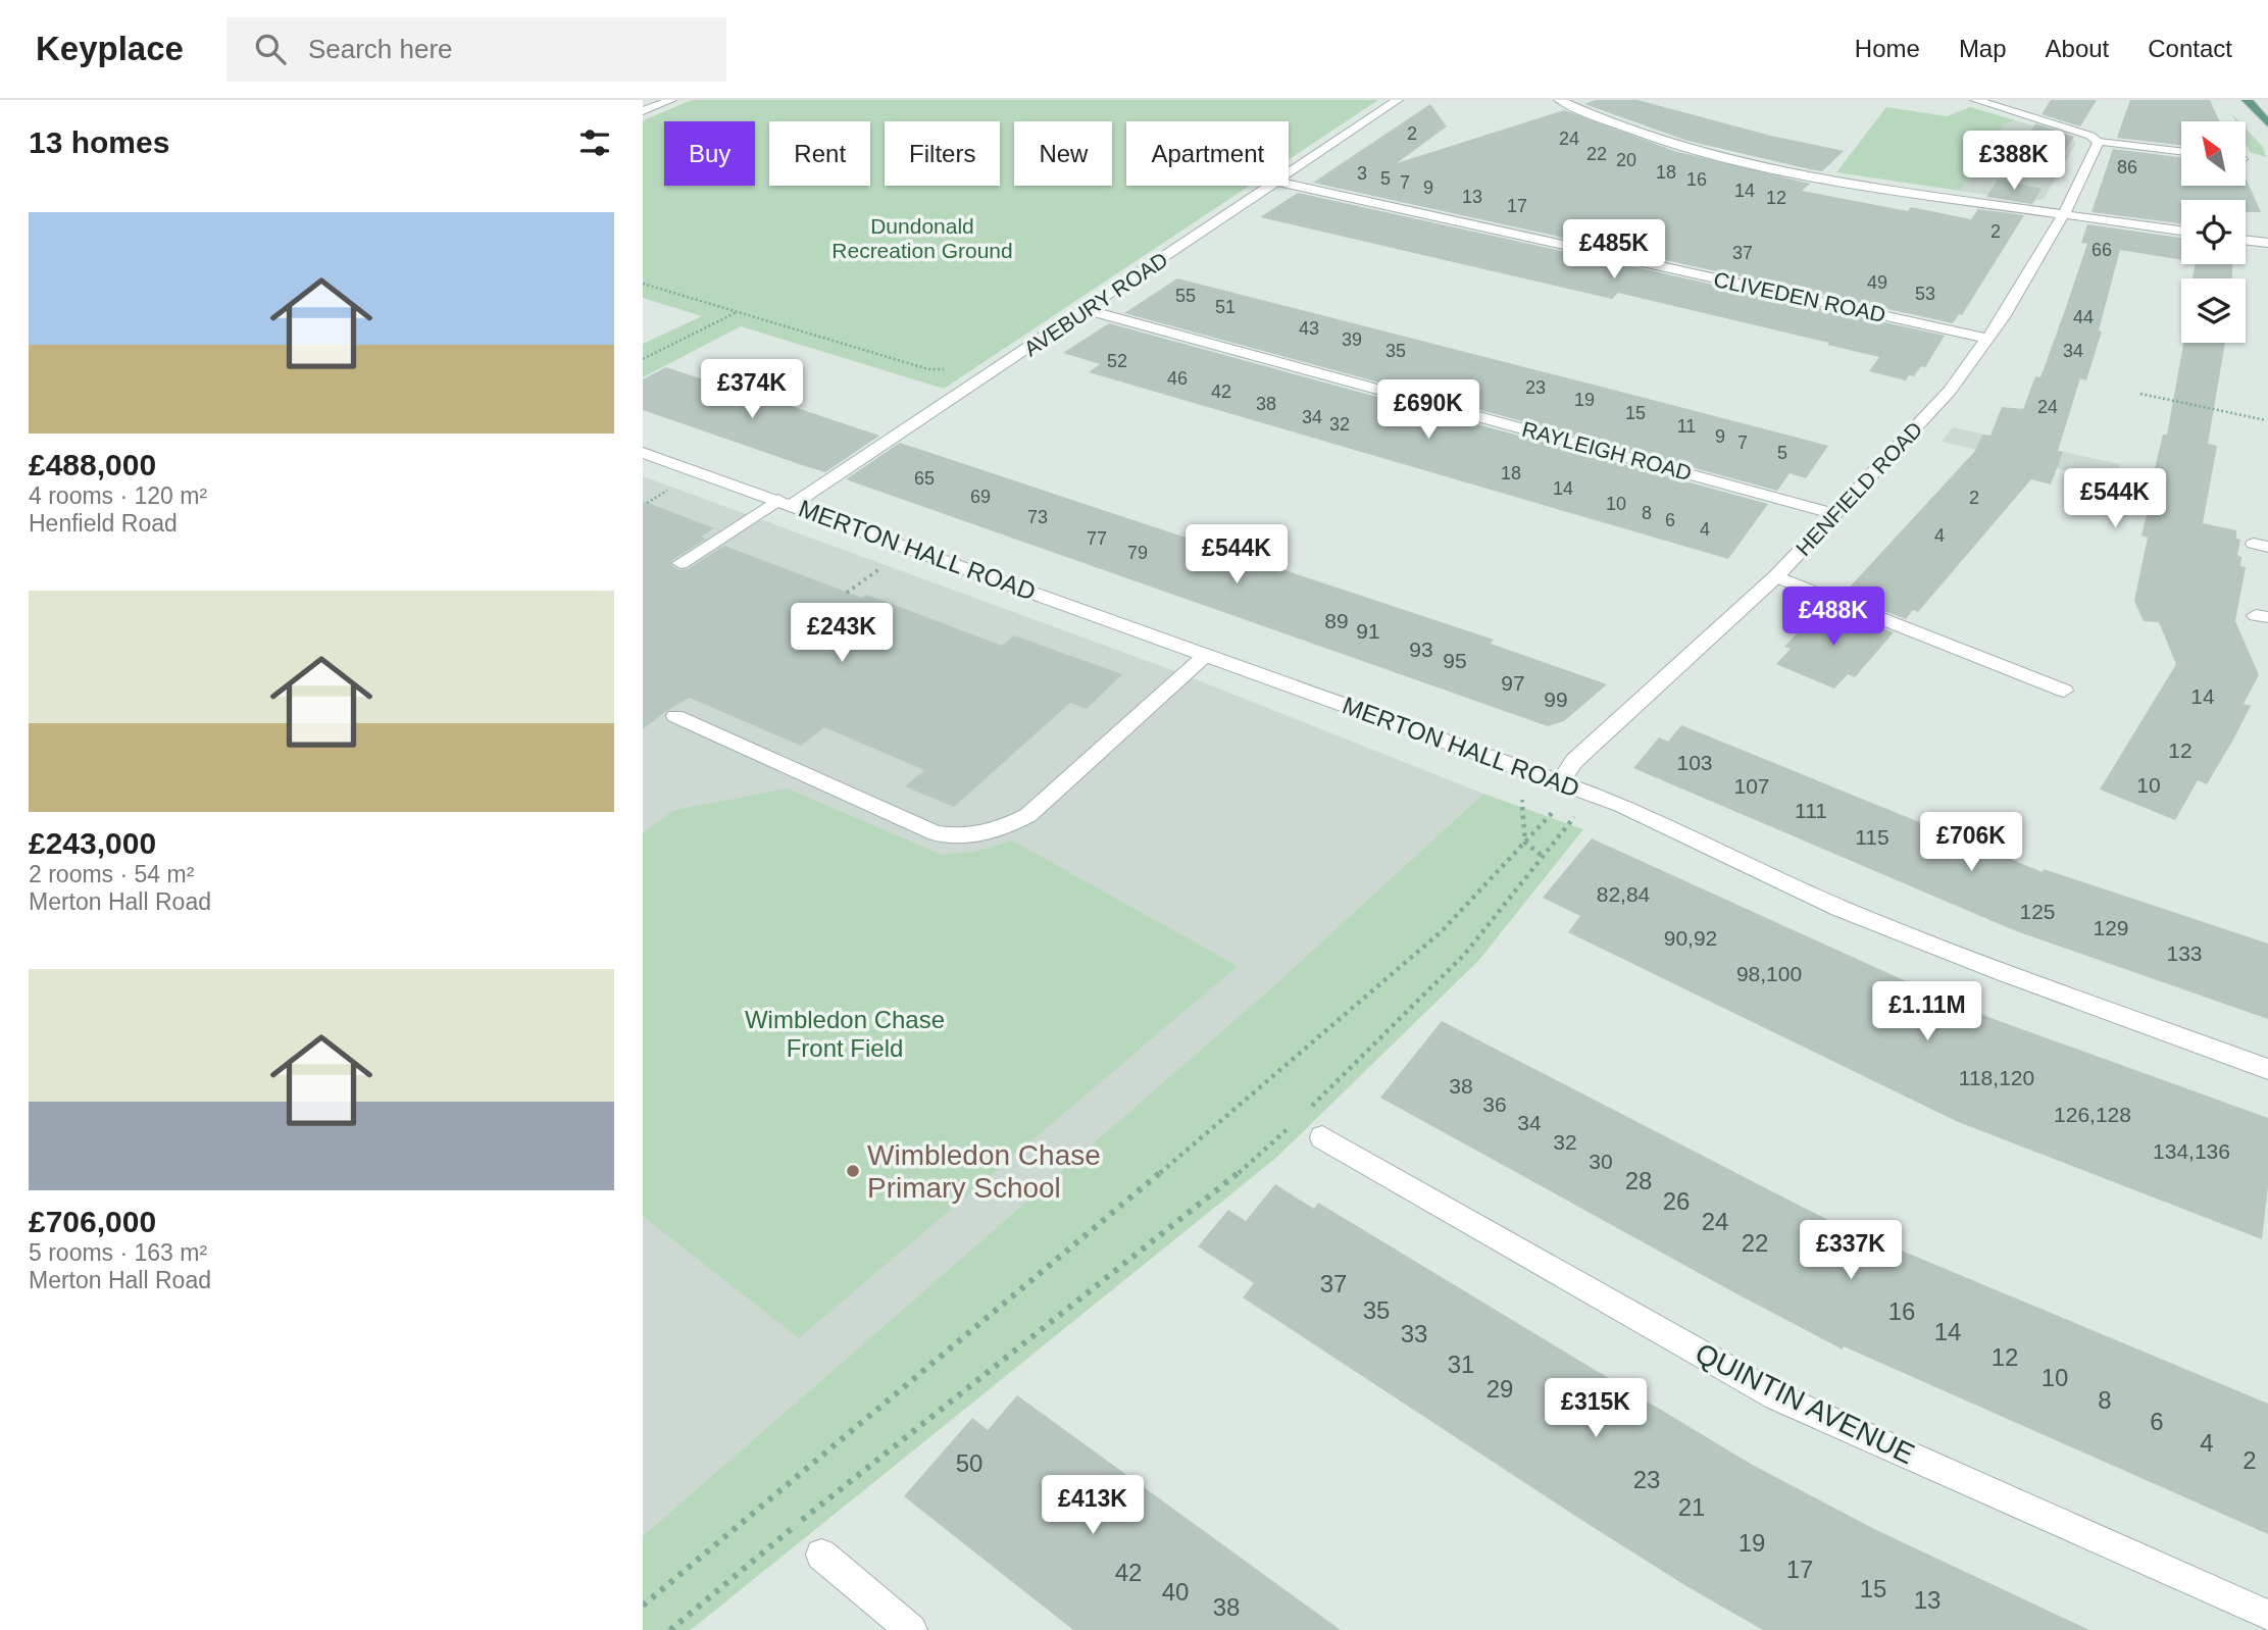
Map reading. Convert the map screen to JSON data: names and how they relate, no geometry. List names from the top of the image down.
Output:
{
  "streets": {
    "street": [
      "CLIVEDEN ROAD",
      "AVEBURY ROAD",
      "RAYLEIGH ROAD",
      "HENFIELD ROAD",
      "MERTON HALL ROAD",
      "QUINTIN AVENUE"
    ]
  },
  "crossings": [
    ["CLIVEDEN ROAD", "HENFIELD ROAD"],
    ["AVEBURY ROAD", "RAYLEIGH ROAD"],
    ["AVEBURY ROAD", "MERTON HALL ROAD"],
    ["RAYLEIGH ROAD", "HENFIELD ROAD"],
    ["HENFIELD ROAD", "MERTON HALL ROAD"]
  ],
  "parks": ["Dundonald Recreation Ground", "Wimbledon Chase Front Field"],
  "places": ["Wimbledon Chase Primary School"],
  "house_numbers": [
    "2",
    "24",
    "22",
    "20",
    "86",
    "18",
    "3",
    "5",
    "16",
    "7",
    "9",
    "14",
    "13",
    "12",
    "17",
    "2",
    "66",
    "37",
    "49",
    "53",
    "55",
    "51",
    "44",
    "43",
    "39",
    "35",
    "34",
    "52",
    "46",
    "23",
    "42",
    "19",
    "38",
    "24",
    "15",
    "34",
    "32",
    "11",
    "9",
    "7",
    "5",
    "18",
    "65",
    "14",
    "69",
    "2",
    "10",
    "8",
    "73",
    "6",
    "4",
    "4",
    "77",
    "79",
    "89",
    "91",
    "93",
    "95",
    "97",
    "14",
    "99",
    "12",
    "103",
    "10",
    "107",
    "111",
    "115",
    "82,84",
    "125",
    "129",
    "90,92",
    "133",
    "98,100",
    "118,120",
    "38",
    "36",
    "126,128",
    "34",
    "32",
    "134,136",
    "30",
    "28",
    "26",
    "24",
    "22",
    "37",
    "35",
    "16",
    "14",
    "33",
    "12",
    "31",
    "10",
    "29",
    "8",
    "6",
    "4",
    "2",
    "50",
    "23",
    "21",
    "19",
    "17",
    "42",
    "15",
    "40",
    "13",
    "38"
  ],
  "north": "top left",
  "page": {
    "header": "Keyplace",
    "search": "Search here",
    "nav": [
      "Home",
      "Map",
      "About",
      "Contact"
    ],
    "heading": "13 homes",
    "chip": [
      "Buy",
      "Rent",
      "Filters",
      "New",
      "Apartment"
    ],
    "price": [
      "£388K",
      "£485K",
      "£374K",
      "£690K",
      "£544K",
      "£544K",
      "£488K",
      "£243K",
      "£706K",
      "£1.11M",
      "£337K",
      "£315K",
      "£413K"
    ],
    "list": [
      {
        "name": "£488,000",
        "note": "4 rooms · 120 m² · Henfield Road"
      },
      {
        "name": "£243,000",
        "note": "2 rooms · 54 m² · Merton Hall Road"
      },
      {
        "name": "£706,000",
        "note": "5 rooms · 163 m² · Merton Hall Road"
      }
    ]
  }
}
